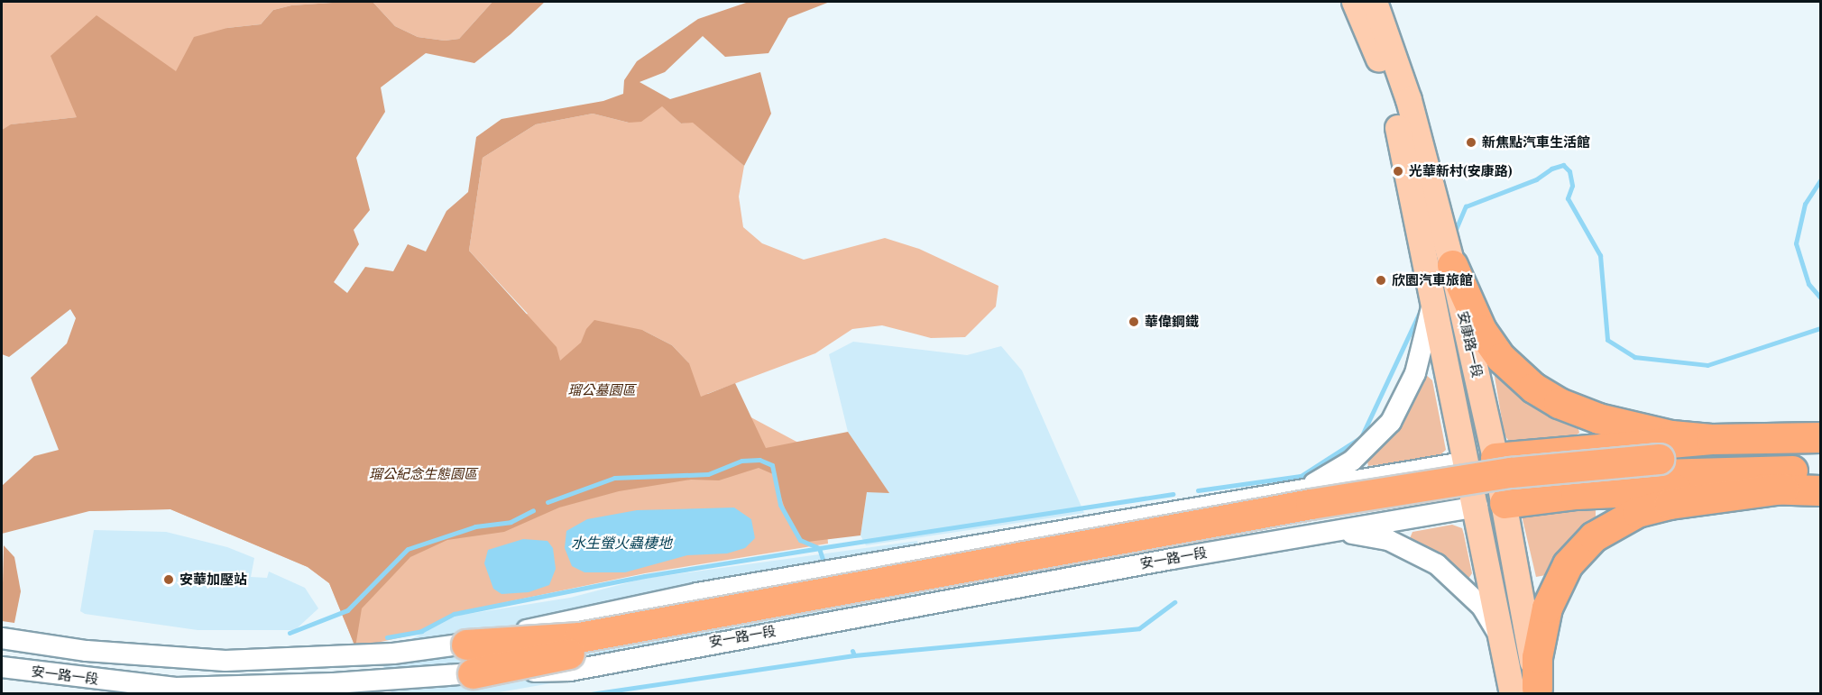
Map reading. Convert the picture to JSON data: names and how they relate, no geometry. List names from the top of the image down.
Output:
{
  "streets": {
    "main road": ["安康路一段"],
    "street": ["安一路一段"]
  },
  "crossings": [
    ["安康路一段", "安一路一段"]
  ],
  "water": ["水生螢火蟲棲地"],
  "parks": ["瑠公墓園區", "瑠公紀念生態園區"],
  "places": [
    "新焦點汽車生活館",
    "光華新村(安康路)",
    "欣園汽車旅館",
    "華偉鋼鐵",
    "安華加壓站"
  ]
}
